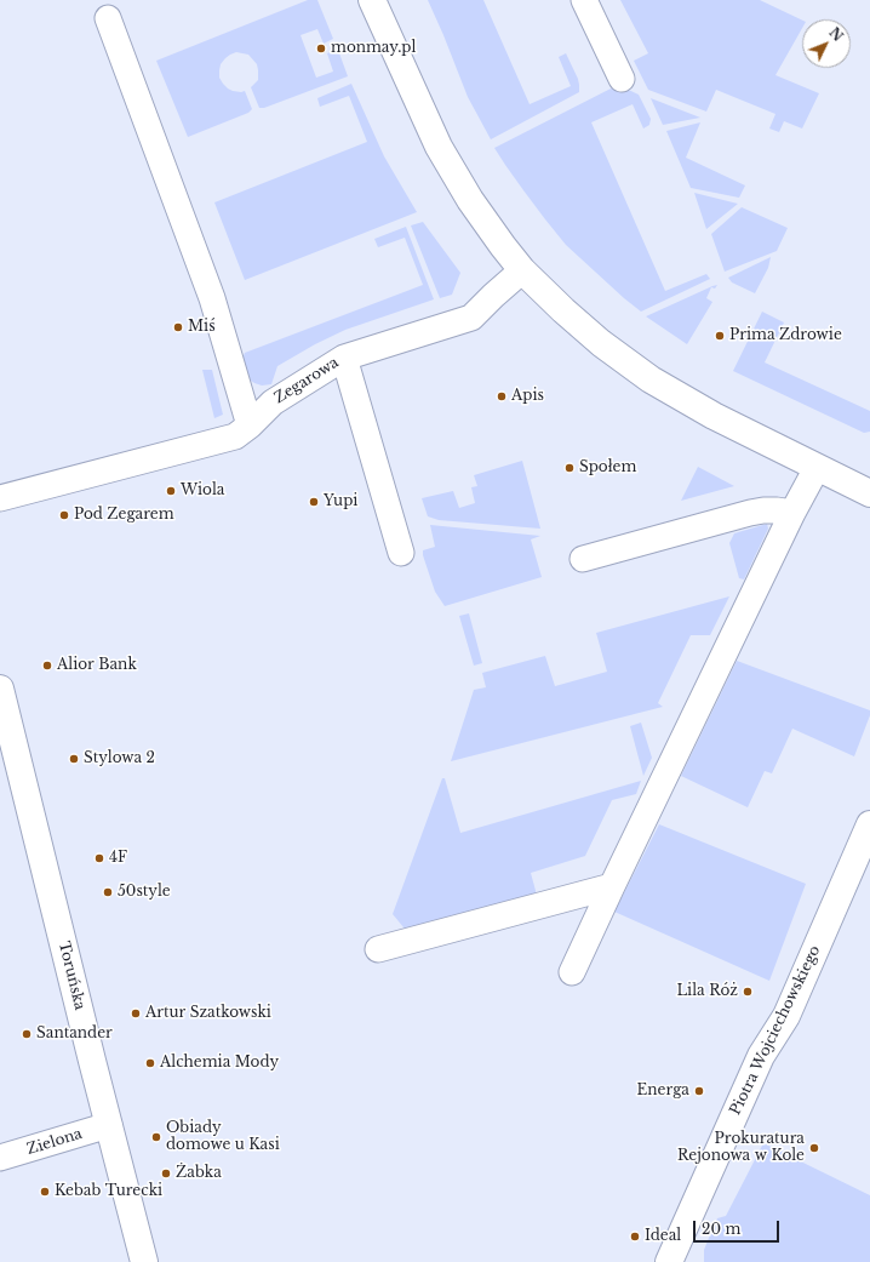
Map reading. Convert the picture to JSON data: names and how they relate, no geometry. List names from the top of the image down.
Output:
{
  "streets": {
    "street": [
      "Zegarowa",
      "Toruńska",
      "Piotra Wojciechowskiego",
      "Zielona"
    ]
  },
  "crossings": [
    ["Toruńska", "Zielona"]
  ],
  "places": [
    "monmay.pl",
    "Miś",
    "Prima Zdrowie",
    "Apis",
    "Społem",
    "Wiola",
    "Yupi",
    "Pod Zegarem",
    "Alior Bank",
    "Stylowa 2",
    "4F",
    "50style",
    "Lila Róż",
    "Artur Szatkowski",
    "Santander",
    "Alchemia Mody",
    "Energa",
    "Obiady domowe u Kasi",
    "Prokuratura Rejonowa w Kole",
    "Żabka",
    "Kebab Turecki",
    "Ideal"
  ],
  "scale_bar": "20 m",
  "north": "top right"
}
